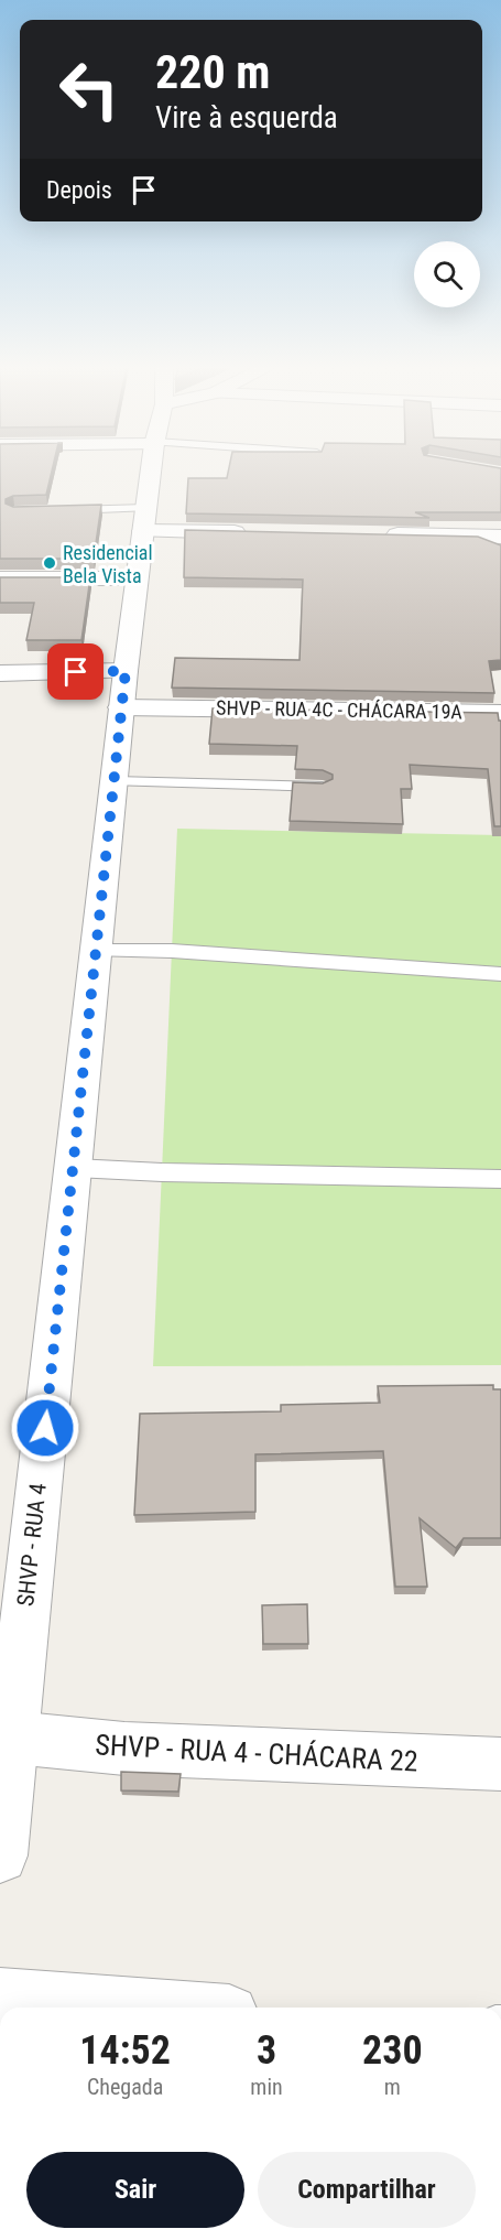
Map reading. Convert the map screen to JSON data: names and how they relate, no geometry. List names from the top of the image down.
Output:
{
  "streets": {
    "street": ["SHVP - RUA 4C - CHÁCARA 19A", "SHVP - RUA 4", "SHVP - RUA 4 - CHÁCARA 22"]
  },
  "crossings": [
    ["SHVP - RUA 4C - CHÁCARA 19A", "SHVP - RUA 4"],
    ["SHVP - RUA 4", "SHVP - RUA 4 - CHÁCARA 22"]
  ],
  "places": ["Residencial Bela Vista"],
  "page": {
    "turn": ["220 m", "Vire à esquerda"],
    "then": "Depois",
    "eta": [
      "14:52",
      "Chegada",
      "3",
      "min",
      "230",
      "m"
    ],
    "buttons": ["Sair", "Compartilhar"]
  }
}
